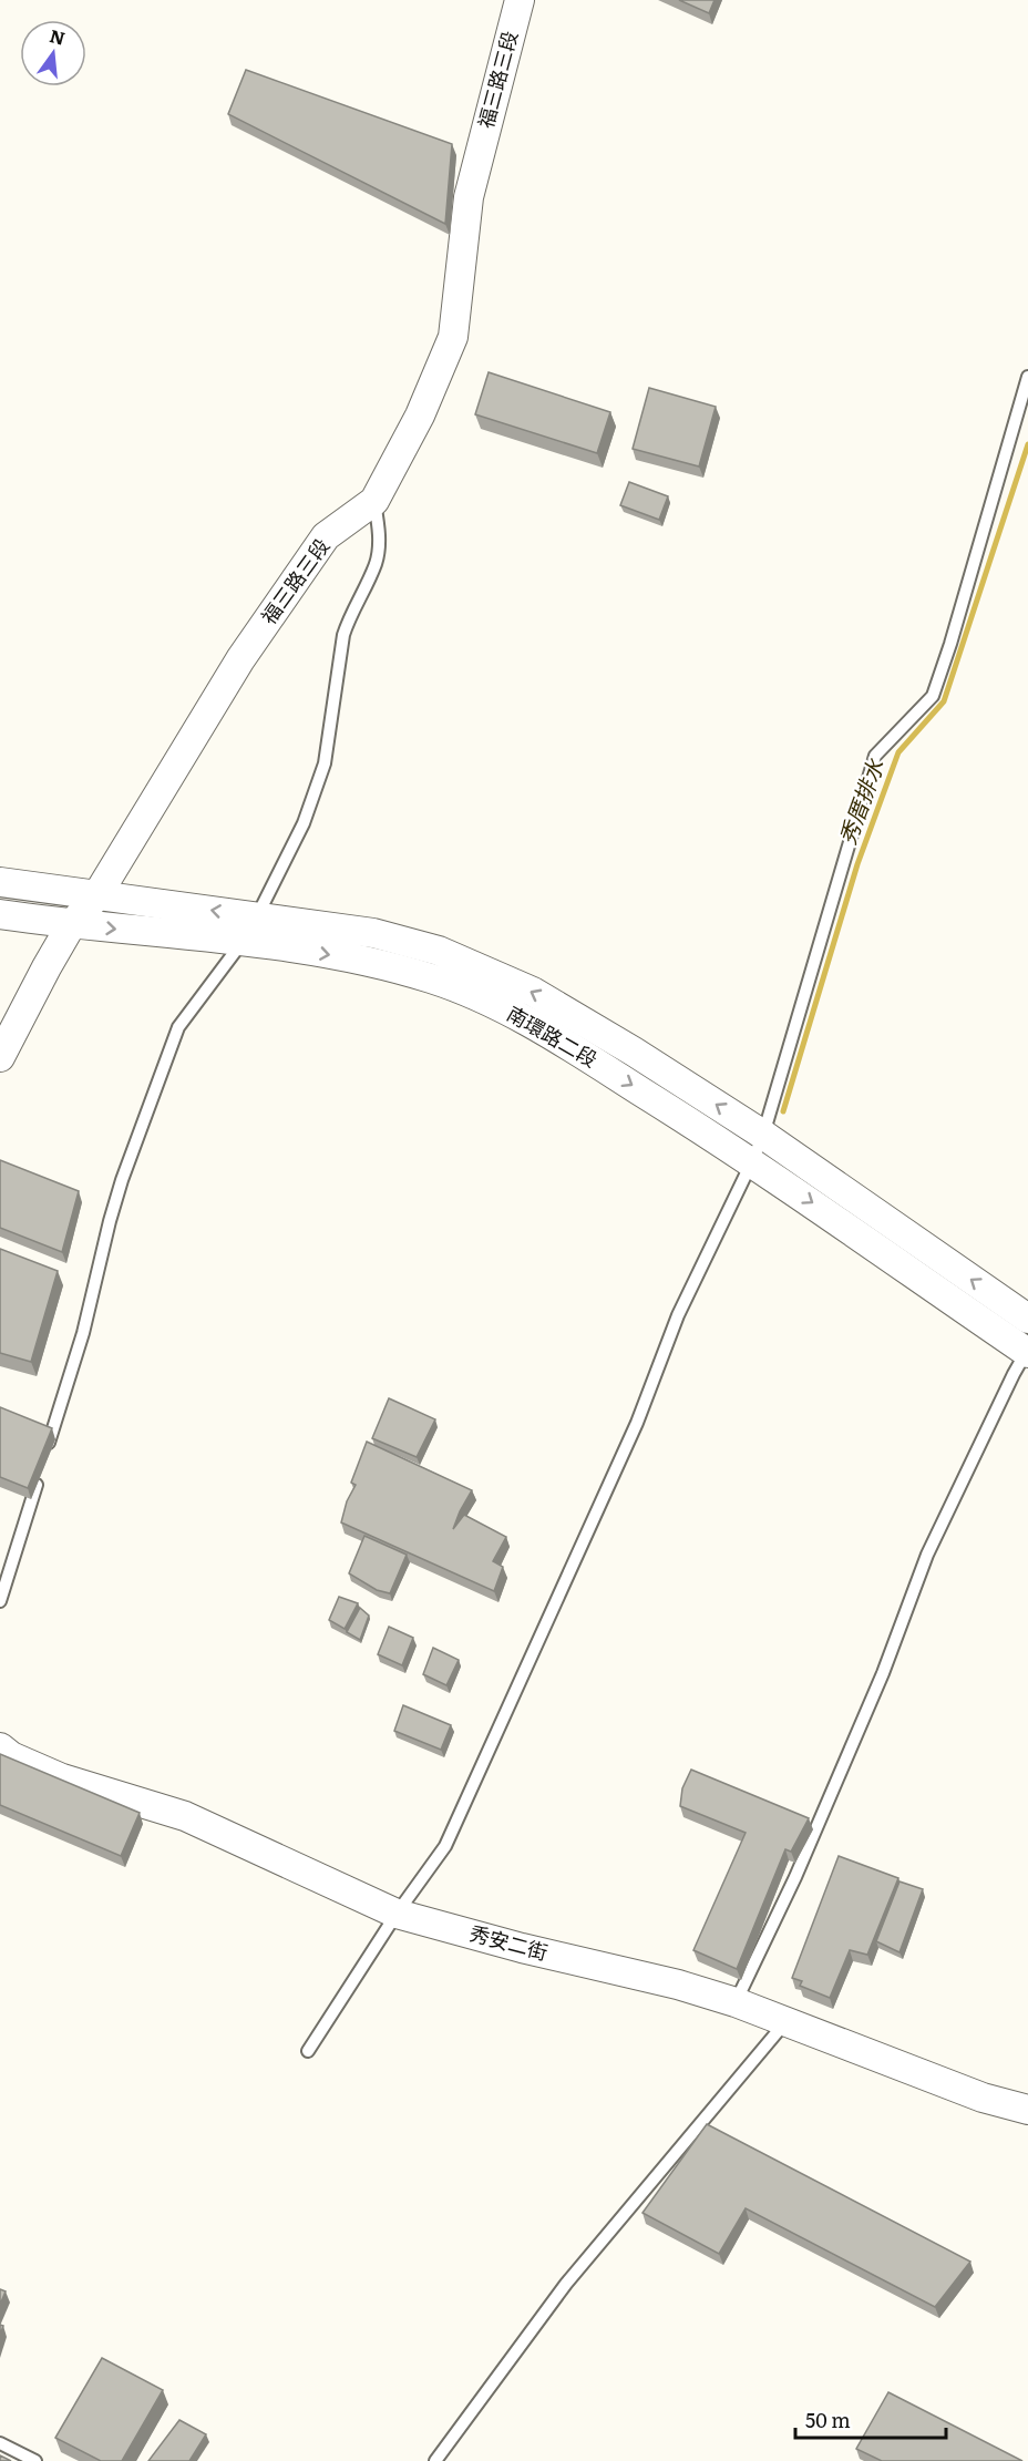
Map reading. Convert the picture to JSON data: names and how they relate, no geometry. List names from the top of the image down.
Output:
{
  "streets": {
    "street": ["福三路三段", "南環路二段", "秀安二街"]
  },
  "crossings": [
    ["福三路三段", "南環路二段"]
  ],
  "water": ["秀厝排水"],
  "scale_bar": "50 m",
  "north": "top"
}
